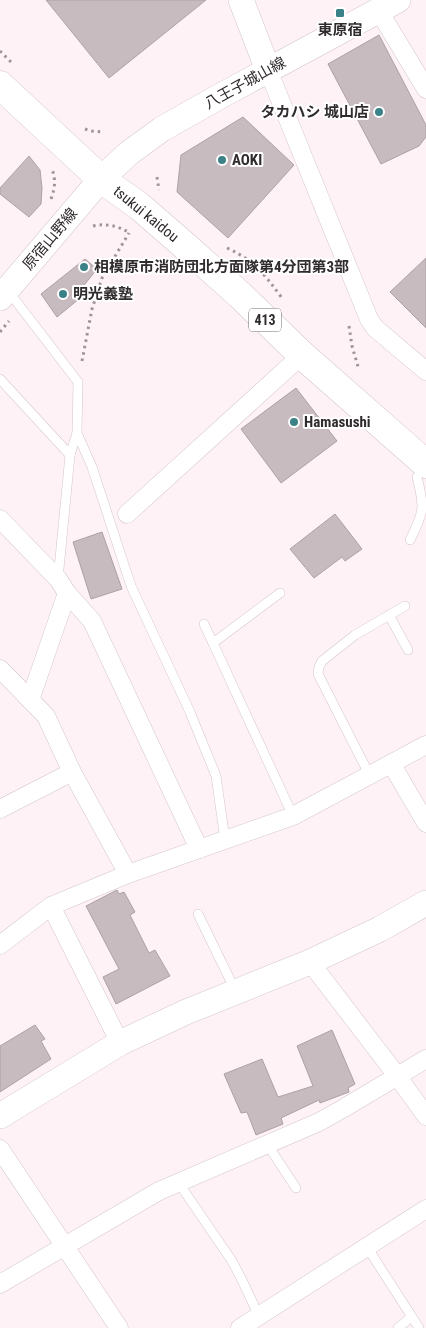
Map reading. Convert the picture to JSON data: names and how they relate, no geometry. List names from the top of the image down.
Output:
{
  "streets": {
    "highway": ["tsukui kaidou", "413"],
    "street": ["八王子城山線", "原宿山野線"]
  },
  "crossings": [
    ["八王子城山線", "tsukui kaidou"],
    ["八王子城山線", "原宿山野線"],
    ["tsukui kaidou", "原宿山野線"]
  ],
  "places": {
    "transit": ["東原宿"],
    "other": [
      "タカハシ 城山店",
      "AOKI",
      "相模原市消防団北方面隊第4分団第3部",
      "明光義塾",
      "Hamasushi"
    ]
  }
}
